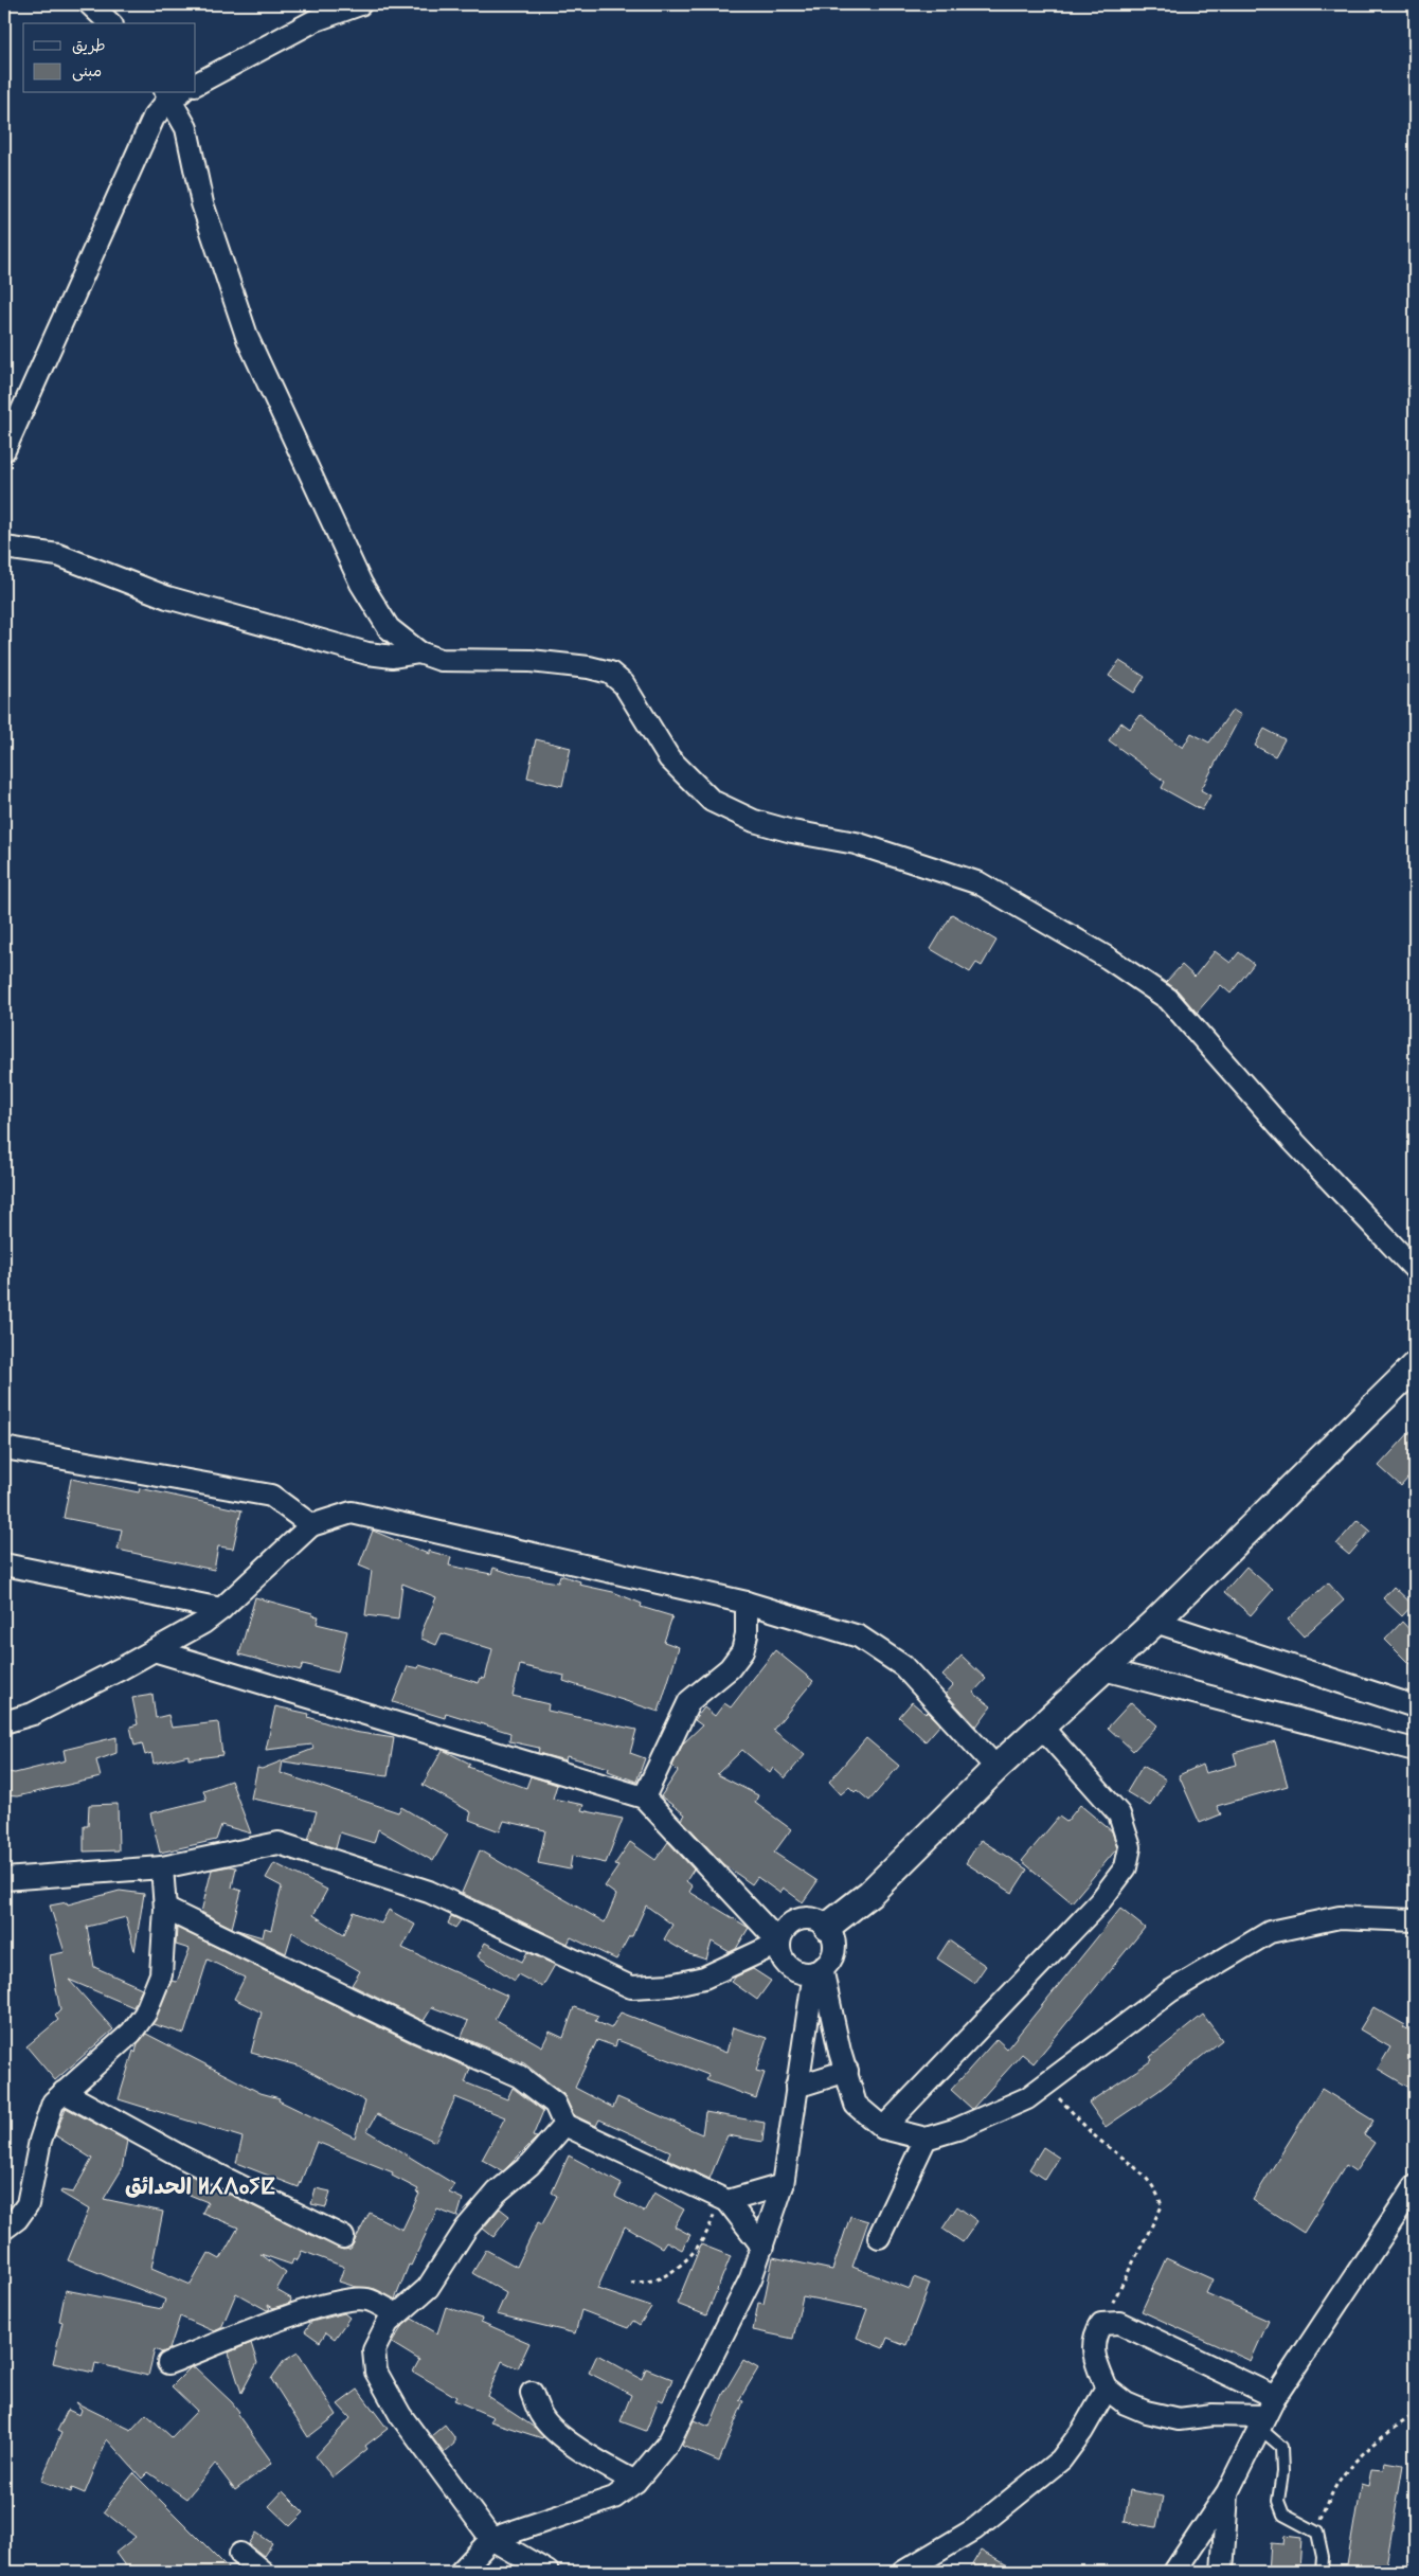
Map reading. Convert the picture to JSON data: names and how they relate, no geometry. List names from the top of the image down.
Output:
{
  "districts": ["الحدائق ⵍⵃⴷⴰⵢⵇ"],
  "legend": ["طريق", "مبنى"]
}
